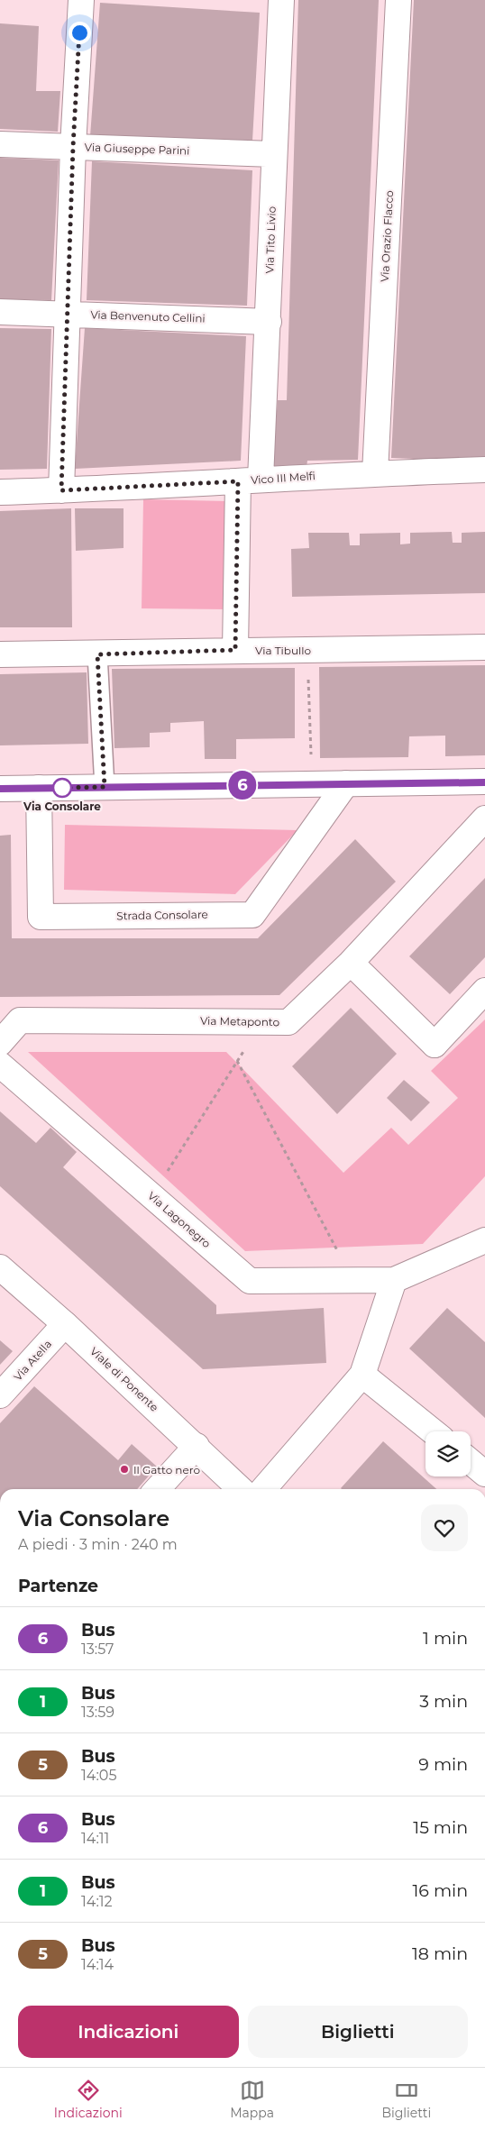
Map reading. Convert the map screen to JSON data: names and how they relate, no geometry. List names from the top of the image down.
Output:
{
  "streets": {
    "street": [
      "Via Giuseppe Parini",
      "Via Orazio Flacco",
      "Via Tito Livio",
      "Via Benvenuto Cellini",
      "Vico III Melfi",
      "Via Tibullo",
      "Strada Consolare",
      "Via Metaponto",
      "Via Lagonegro",
      "Via Atella",
      "Viale di Ponente"
    ]
  },
  "crossings": [
    ["Via Giuseppe Parini", "Via Tito Livio"],
    ["Via Orazio Flacco", "Vico III Melfi"],
    ["Via Tito Livio", "Via Benvenuto Cellini"],
    ["Via Tito Livio", "Vico III Melfi"],
    ["Via Tito Livio", "Via Tibullo"],
    ["Via Atella", "Viale di Ponente"]
  ],
  "places": ["Via Consolare", "Il Gatto nero"],
  "lines": ["bus line 6"],
  "page": {
    "on_map": "6",
    "heading": [
      ["Via Consolare", "A piedi · 3 min · 240 m"],
      "Partenze"
    ],
    "list": [
      {
        "mark": "6",
        "name": "Bus",
        "note": "13:57",
        "value": "1 min"
      },
      {
        "mark": "1",
        "name": "Bus",
        "note": "13:59",
        "value": "3 min"
      },
      {
        "mark": "5",
        "name": "Bus",
        "note": "14:05",
        "value": "9 min"
      },
      {
        "mark": "6",
        "name": "Bus",
        "note": "14:11",
        "value": "15 min"
      },
      {
        "mark": "1",
        "name": "Bus",
        "note": "14:12",
        "value": "16 min"
      },
      {
        "mark": "5",
        "name": "Bus",
        "note": "14:14",
        "value": "18 min"
      }
    ],
    "buttons": ["Indicazioni", "Biglietti"],
    "tabs": ["Indicazioni", "Mappa", "Biglietti"]
  }
}
